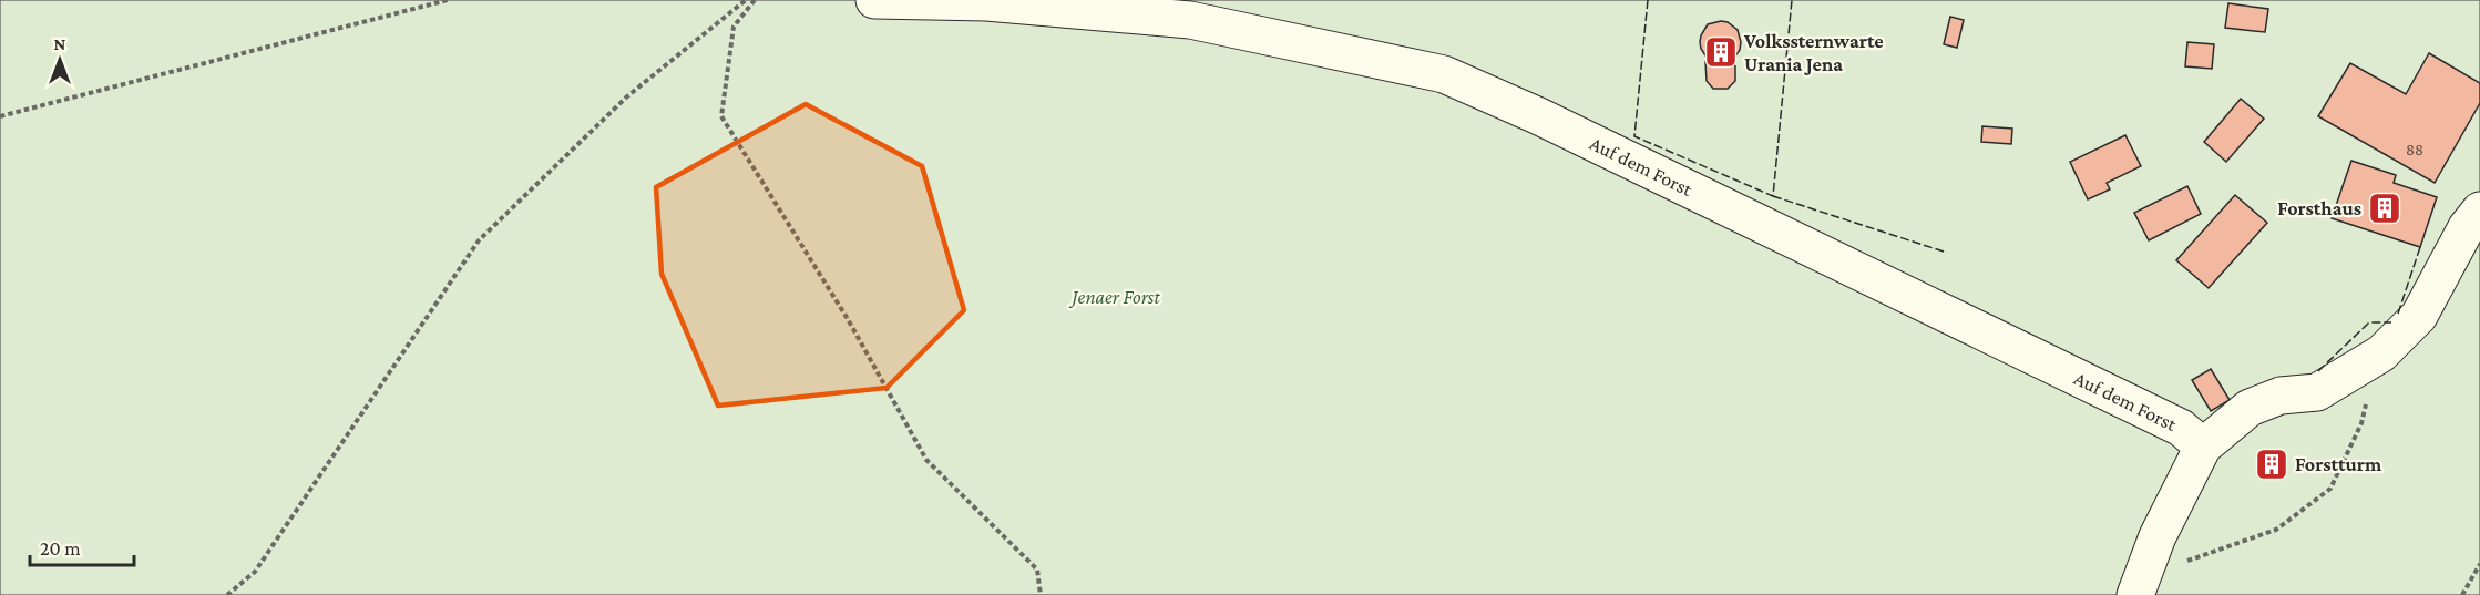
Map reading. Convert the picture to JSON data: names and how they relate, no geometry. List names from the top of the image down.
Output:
{
  "streets": {
    "lane": ["Auf dem Forst"]
  },
  "parks": ["Jenaer Forst"],
  "places": {
    "building": ["Volkssternwarte Urania Jena", "Forsthaus", "Forstturm"]
  },
  "house_numbers": ["88"],
  "scale_bar": "20 m",
  "north": "top"
}
